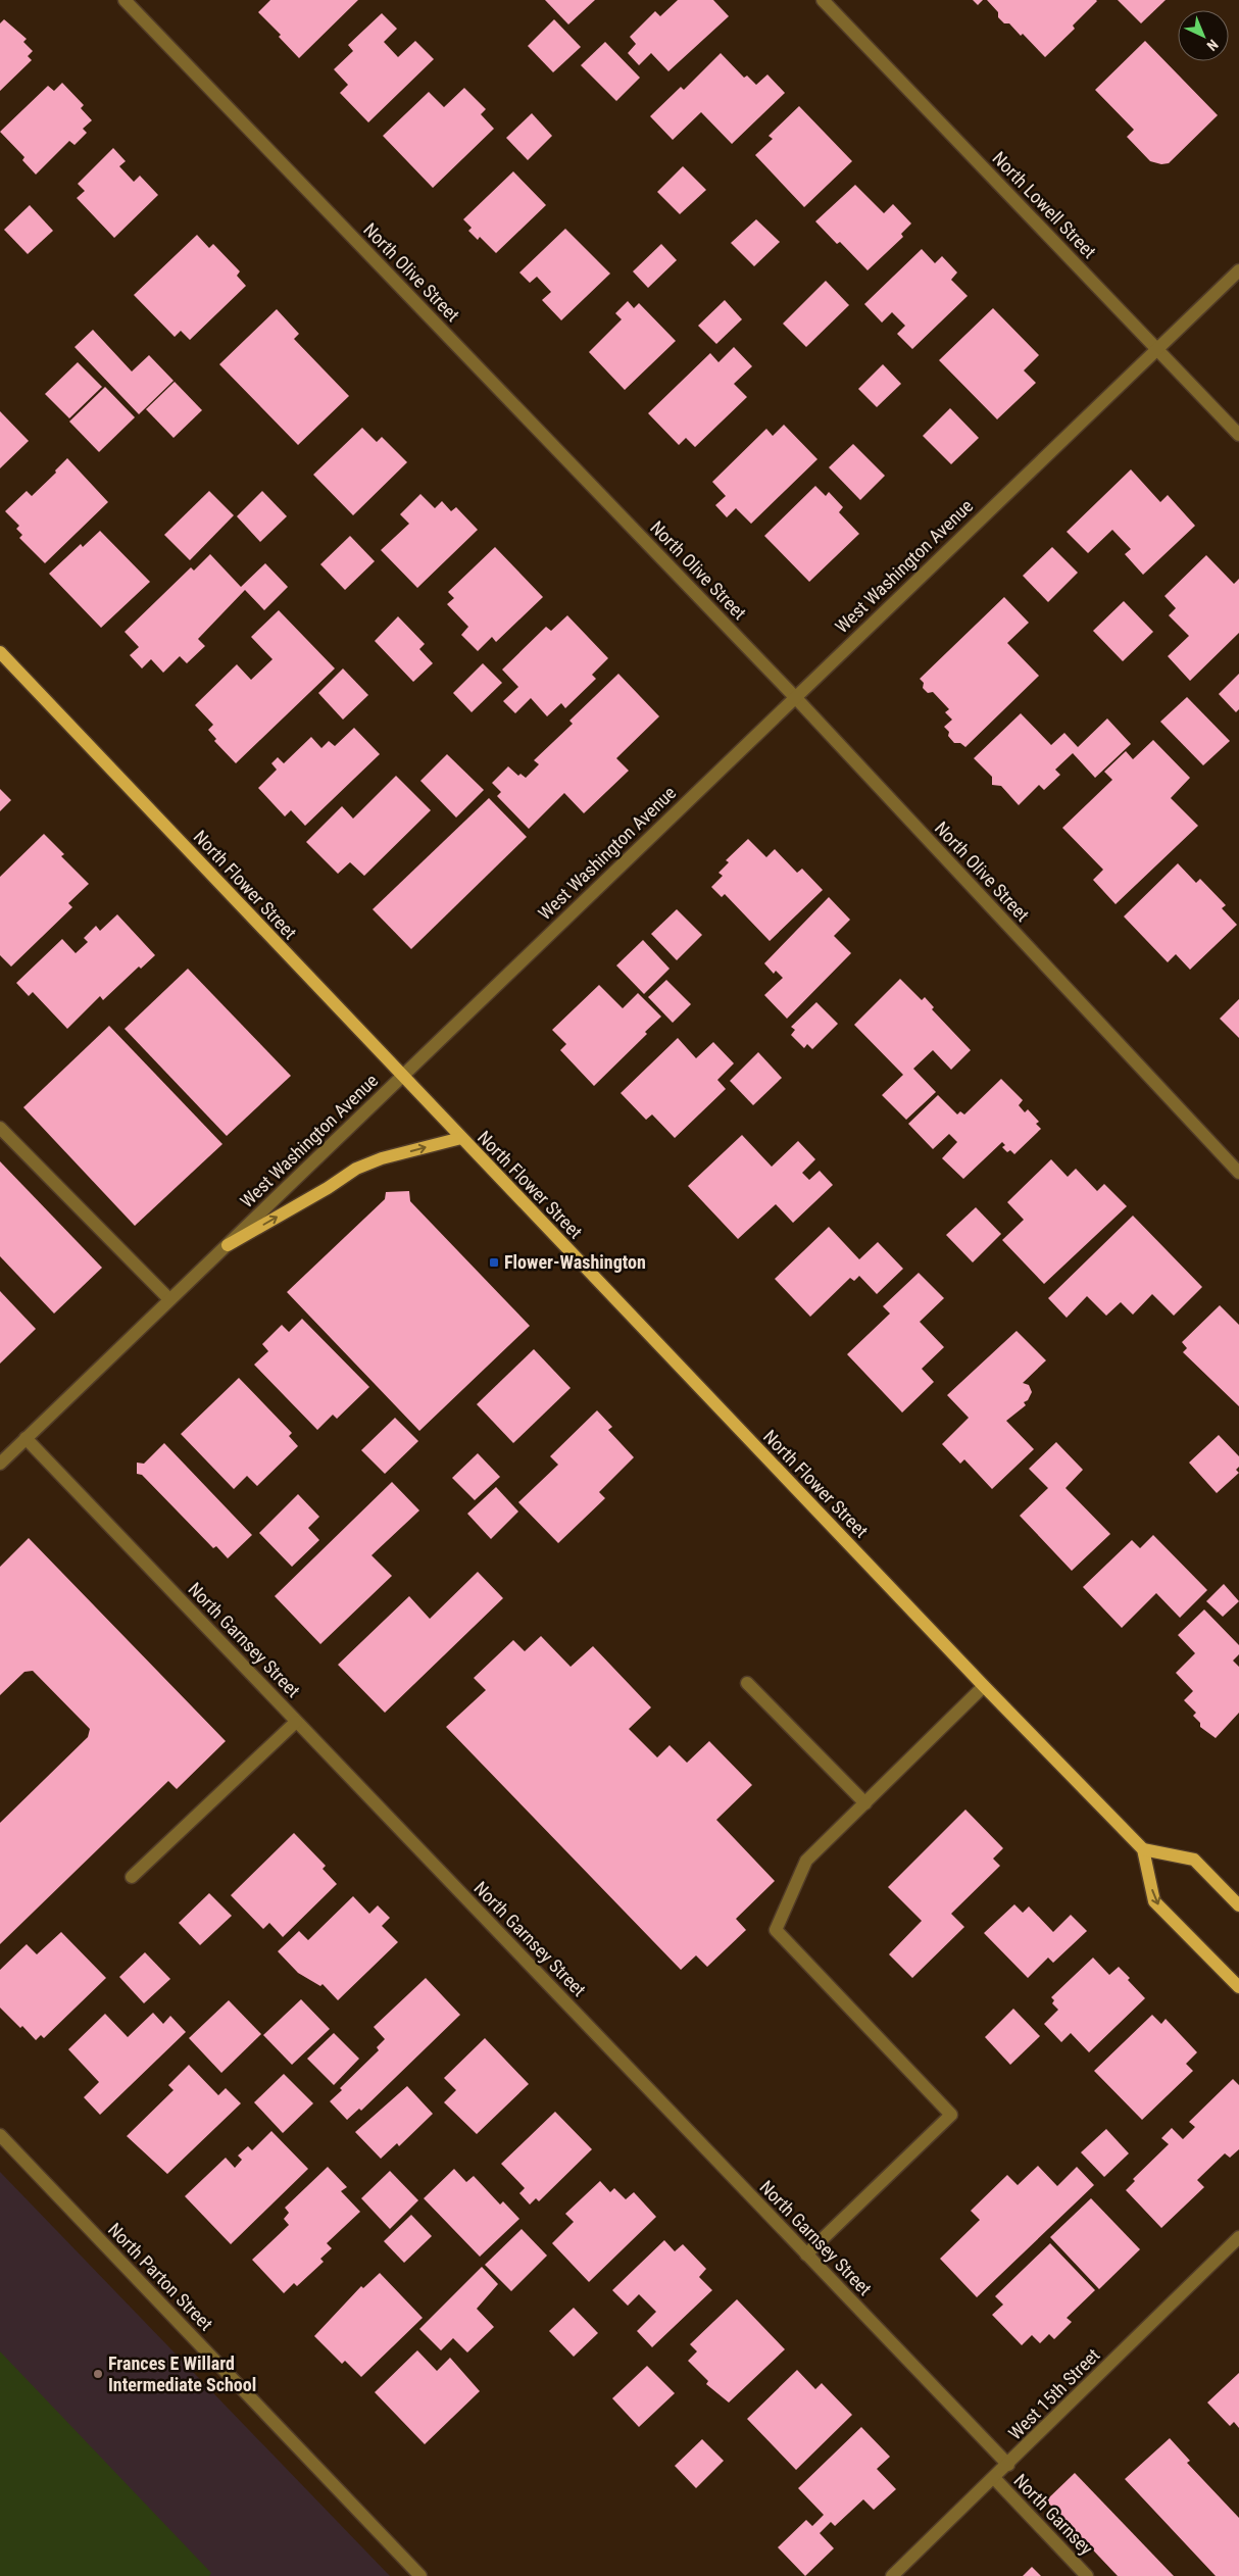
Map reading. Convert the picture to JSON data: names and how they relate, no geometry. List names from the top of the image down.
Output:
{
  "streets": {
    "main road": ["North Flower Street"],
    "street": [
      "North Lowell Street",
      "North Olive Street",
      "West Washington Avenue",
      "North Garnsey Street",
      "North Parton Street",
      "West 15th Street",
      "North Garnsey"
    ]
  },
  "crossings": [
    ["North Lowell Street", "West Washington Avenue"],
    ["North Olive Street", "West Washington Avenue"],
    ["West Washington Avenue", "North Flower Street"],
    ["West Washington Avenue", "North Garnsey Street"],
    ["North Garnsey Street", "West 15th Street"],
    ["West 15th Street", "North Garnsey"]
  ],
  "places": {
    "transit": ["Flower-Washington"],
    "other": ["Frances E Willard Intermediate School"]
  },
  "north": "bottom right"
}
